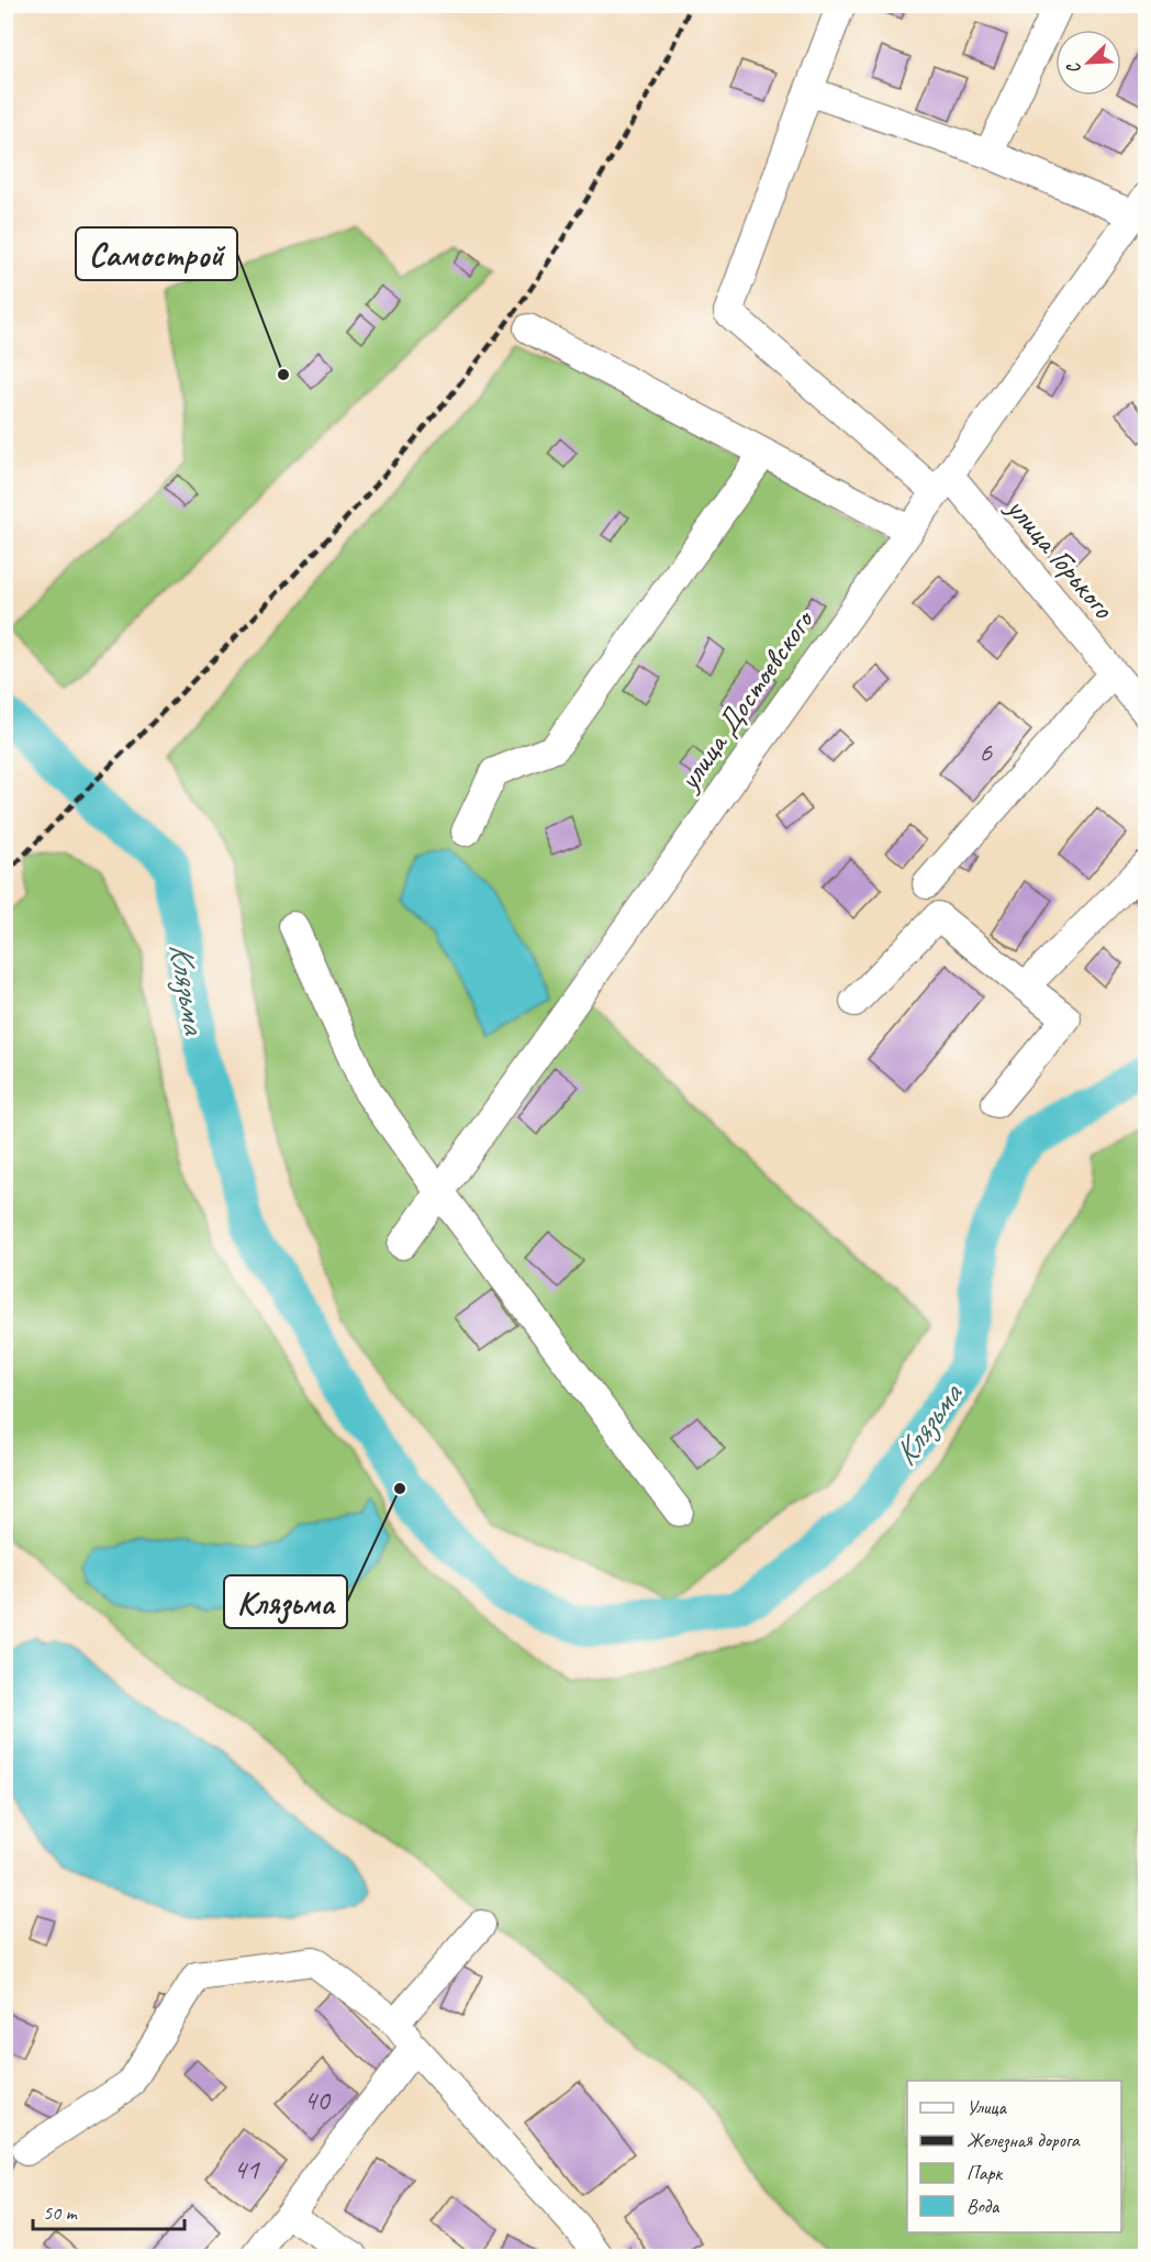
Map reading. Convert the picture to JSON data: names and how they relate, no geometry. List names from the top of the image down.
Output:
{
  "streets": {
    "street": ["улица Горького", "улица Достоевского"]
  },
  "crossings": [
    ["улица Горького", "улица Достоевского"]
  ],
  "water": ["Клязьма"],
  "places": ["Самострой", "Клязьма"],
  "house_numbers": ["6", "40", "41"],
  "legend": [
    "Улица",
    "Железная дорога",
    "Парк",
    "Вода"
  ],
  "scale_bar": "50 m",
  "north": "bottom left"
}
